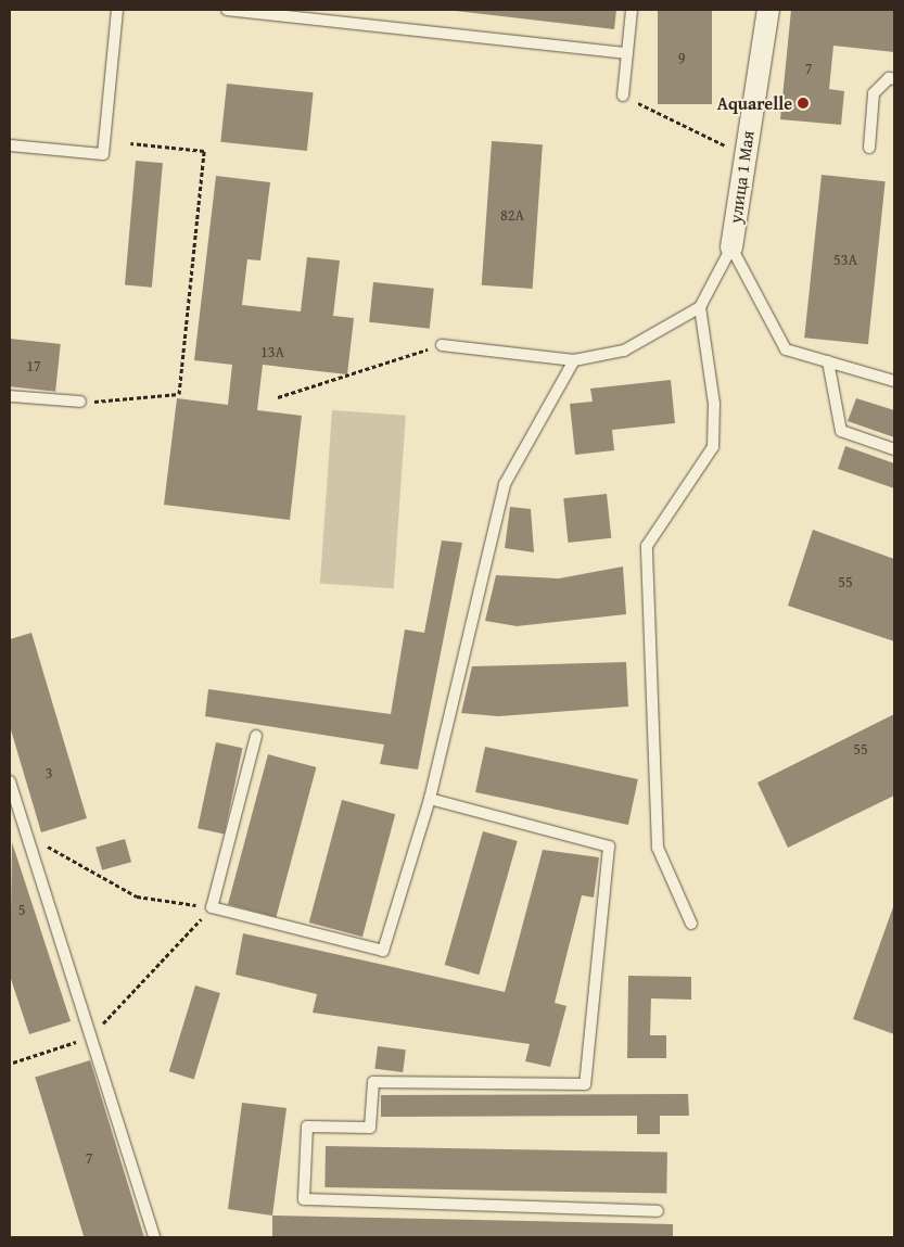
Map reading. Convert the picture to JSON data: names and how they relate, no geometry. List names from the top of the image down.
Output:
{
  "streets": {
    "street": ["улица 1 Мая"]
  },
  "places": ["Aquarelle"],
  "house_numbers": [
    "9",
    "7",
    "82А",
    "53А",
    "13А",
    "17",
    "55",
    "55",
    "3",
    "5",
    "7"
  ]
}
